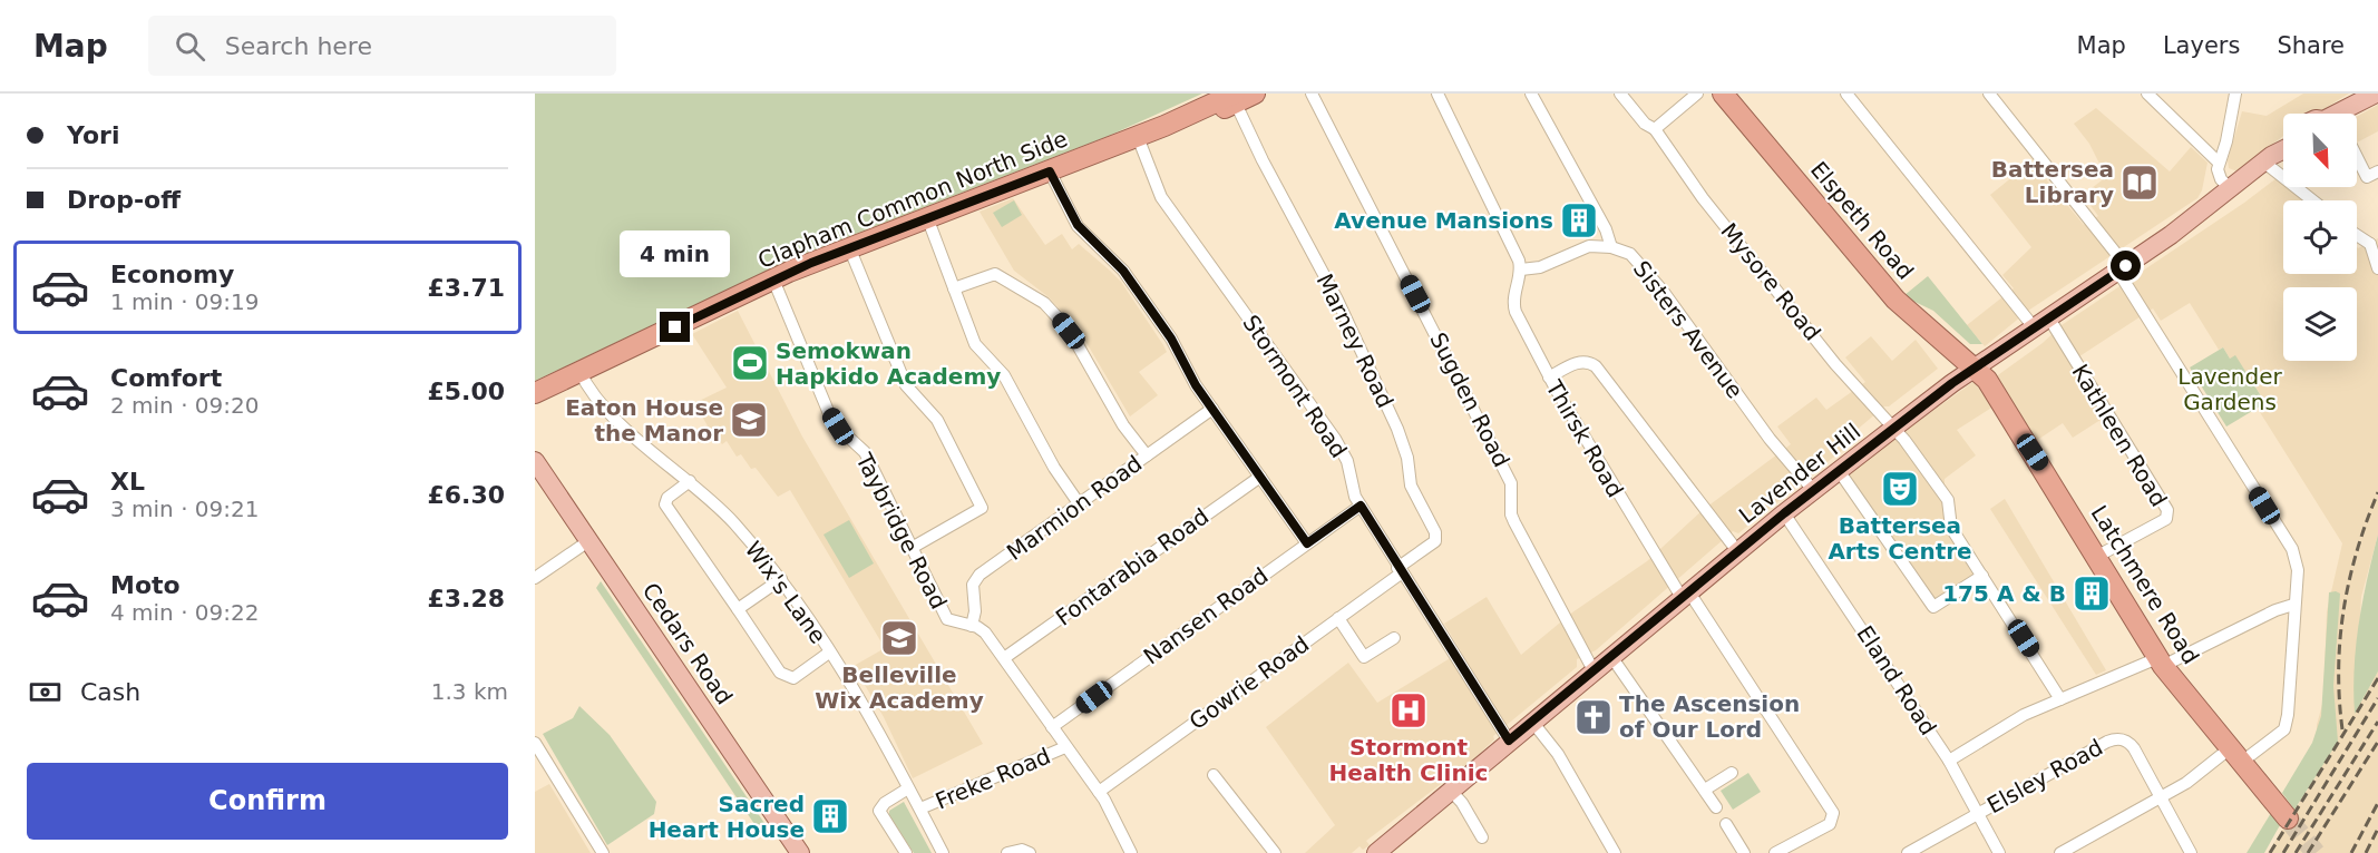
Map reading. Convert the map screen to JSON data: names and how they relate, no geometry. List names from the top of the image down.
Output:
{
  "streets": {
    "highway": ["Clapham Common North Side", "Elspeth Road", "Latchmere Road"],
    "main road": ["Lavender Hill", "Cedars Road"],
    "street": [
      "Mysore Road",
      "Sisters Avenue",
      "Marney Road",
      "Stormont Road",
      "Sugden Road",
      "Kathleen Road",
      "Thirsk Road",
      "Marmion Road",
      "Taybridge Road",
      "Fontarabia Road",
      "Wix's Lane",
      "Nansen Road",
      "Eland Road",
      "Gowrie Road",
      "Elsley Road",
      "Freke Road"
    ]
  },
  "crossings": [
    ["Clapham Common North Side", "Marney Road"],
    ["Clapham Common North Side", "Stormont Road"],
    ["Clapham Common North Side", "Taybridge Road"],
    ["Clapham Common North Side", "Wix's Lane"],
    ["Elspeth Road", "Lavender Hill"],
    ["Elspeth Road", "Latchmere Road"],
    ["Mysore Road", "Lavender Hill"],
    ["Sisters Avenue", "Thirsk Road"],
    ["Sisters Avenue", "Lavender Hill"],
    ["Marney Road", "Stormont Road"],
    ["Marney Road", "Gowrie Road"],
    ["Stormont Road", "Lavender Hill"],
    ["Stormont Road", "Nansen Road"],
    ["Stormont Road", "Gowrie Road"],
    ["Sugden Road", "Lavender Hill"],
    ["Kathleen Road", "Lavender Hill"],
    ["Kathleen Road", "Latchmere Road"],
    ["Thirsk Road", "Lavender Hill"],
    ["Lavender Hill", "Latchmere Road"],
    ["Lavender Hill", "Eland Road"],
    ["Marmion Road", "Taybridge Road"],
    ["Taybridge Road", "Fontarabia Road"],
    ["Taybridge Road", "Nansen Road"],
    ["Taybridge Road", "Gowrie Road"],
    ["Taybridge Road", "Freke Road"],
    ["Wix's Lane", "Freke Road"],
    ["Eland Road", "Elsley Road"]
  ],
  "parks": ["Lavender Gardens"],
  "places": {
    "library": ["Battersea Library"],
    "building": ["Avenue Mansions", "175 A & B", "Sacred Heart House"],
    "sports": ["Semokwan Hapkido Academy"],
    "school or university": ["Eaton House the Manor", "Belleville Wix Academy"],
    "theatre": ["Battersea Arts Centre"],
    "hospital": ["Stormont Health Clinic"],
    "church": ["The Ascension of Our Lord"]
  },
  "north": "bottom right",
  "page": {
    "header": "Map",
    "search": "Search here",
    "nav": ["Map", "Layers", "Share"],
    "banner": ["Yori", "Drop-off"],
    "bubble": "4 min",
    "list": [
      {
        "name": "Economy",
        "note": "1 min · 09:19",
        "value": "£3.71"
      },
      {
        "name": "Comfort",
        "note": "2 min · 09:20",
        "value": "£5.00"
      },
      {
        "name": "XL",
        "note": "3 min · 09:21",
        "value": "£6.30"
      },
      {
        "name": "Moto",
        "note": "4 min · 09:22",
        "value": "£3.28"
      }
    ],
    "pay": ["Cash", "1.3 km"],
    "buttons": "Confirm"
  }
}
